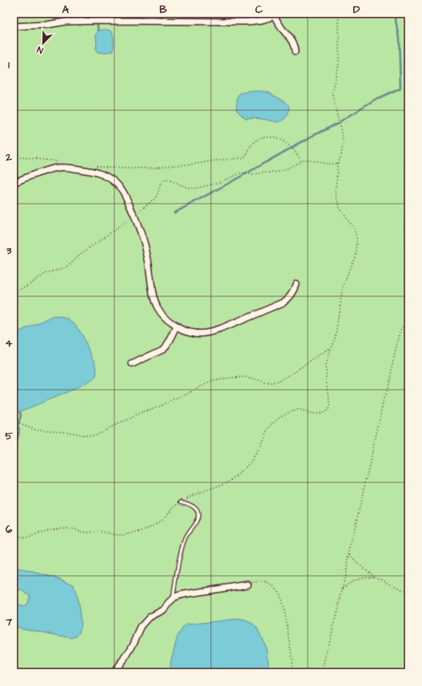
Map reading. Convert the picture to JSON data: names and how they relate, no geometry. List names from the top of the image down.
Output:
{
  "north": "bottom left",
  "grid": {
    "columns": [
      "A",
      "B",
      "C",
      "D"
    ],
    "rows": [
      "1",
      "2",
      "3",
      "4",
      "5",
      "6",
      "7"
    ]
  }
}
